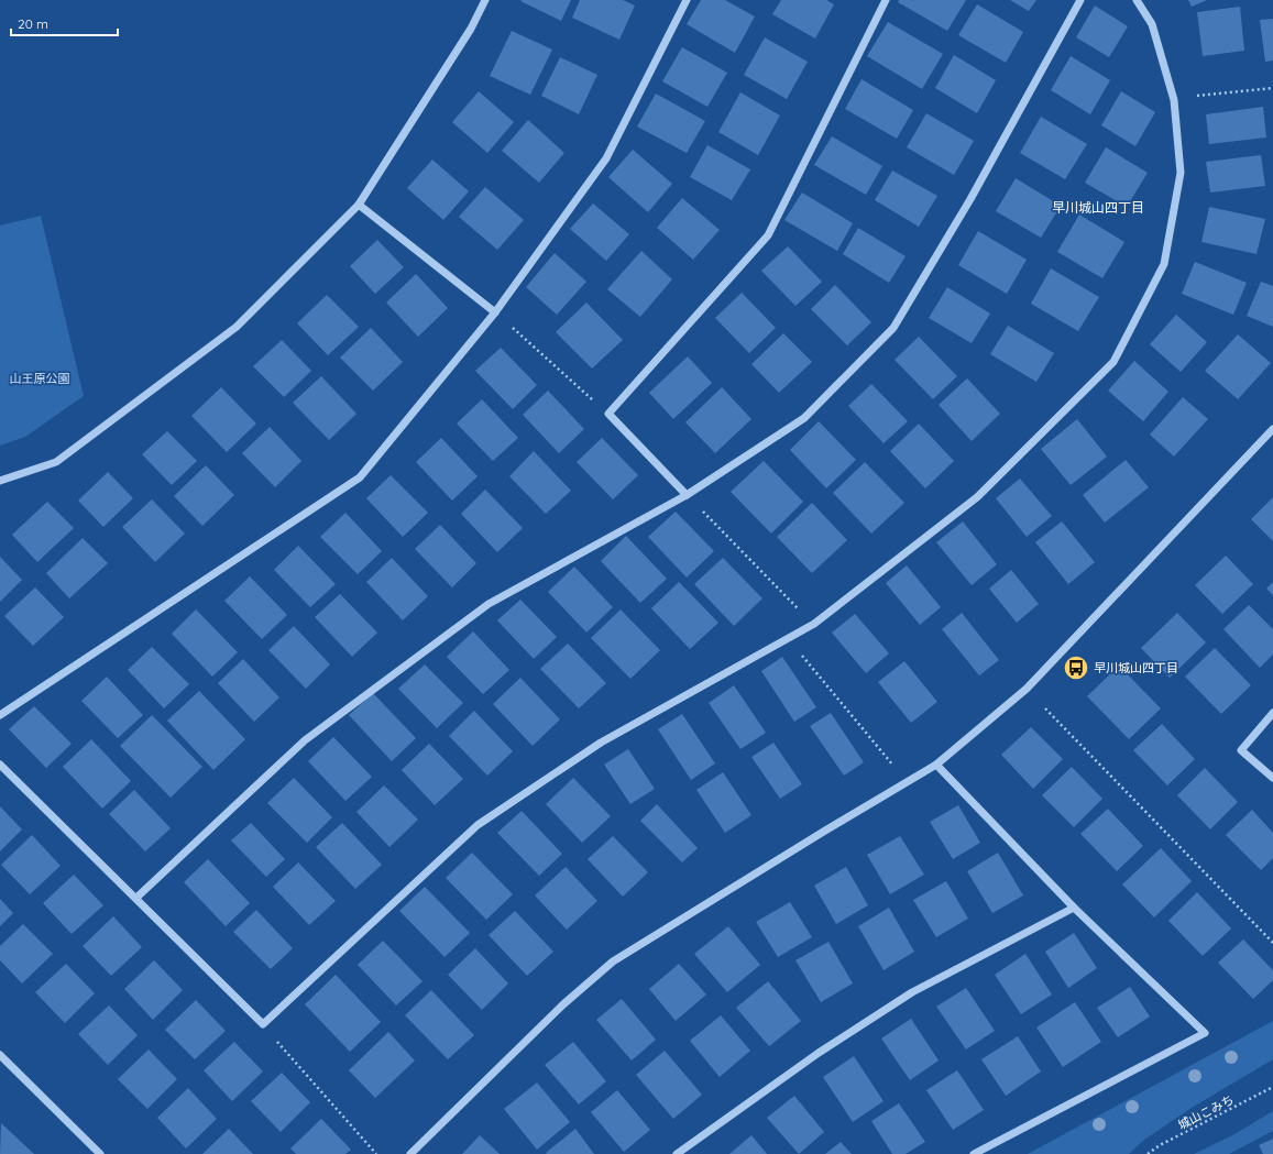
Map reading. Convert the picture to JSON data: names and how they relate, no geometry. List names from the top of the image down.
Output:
{
  "streets": {
    "path": ["城山こみち"]
  },
  "districts": ["早川城山四丁目"],
  "parks": ["山王原公園"],
  "places": {
    "bus stop": ["早川城山四丁目"]
  },
  "scale_bar": "20 m"
}
